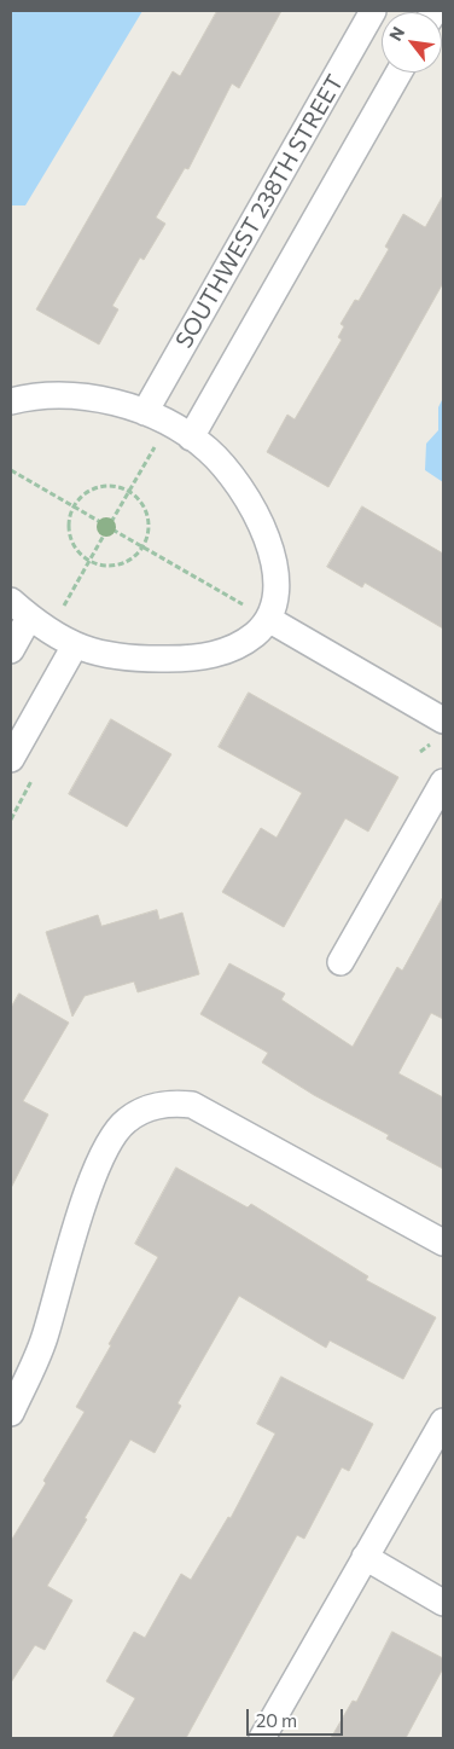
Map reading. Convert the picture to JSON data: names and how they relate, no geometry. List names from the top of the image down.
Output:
{
  "streets": {
    "street": ["SOUTHWEST 238TH STREET"]
  },
  "scale_bar": "20 m",
  "north": "top left"
}
